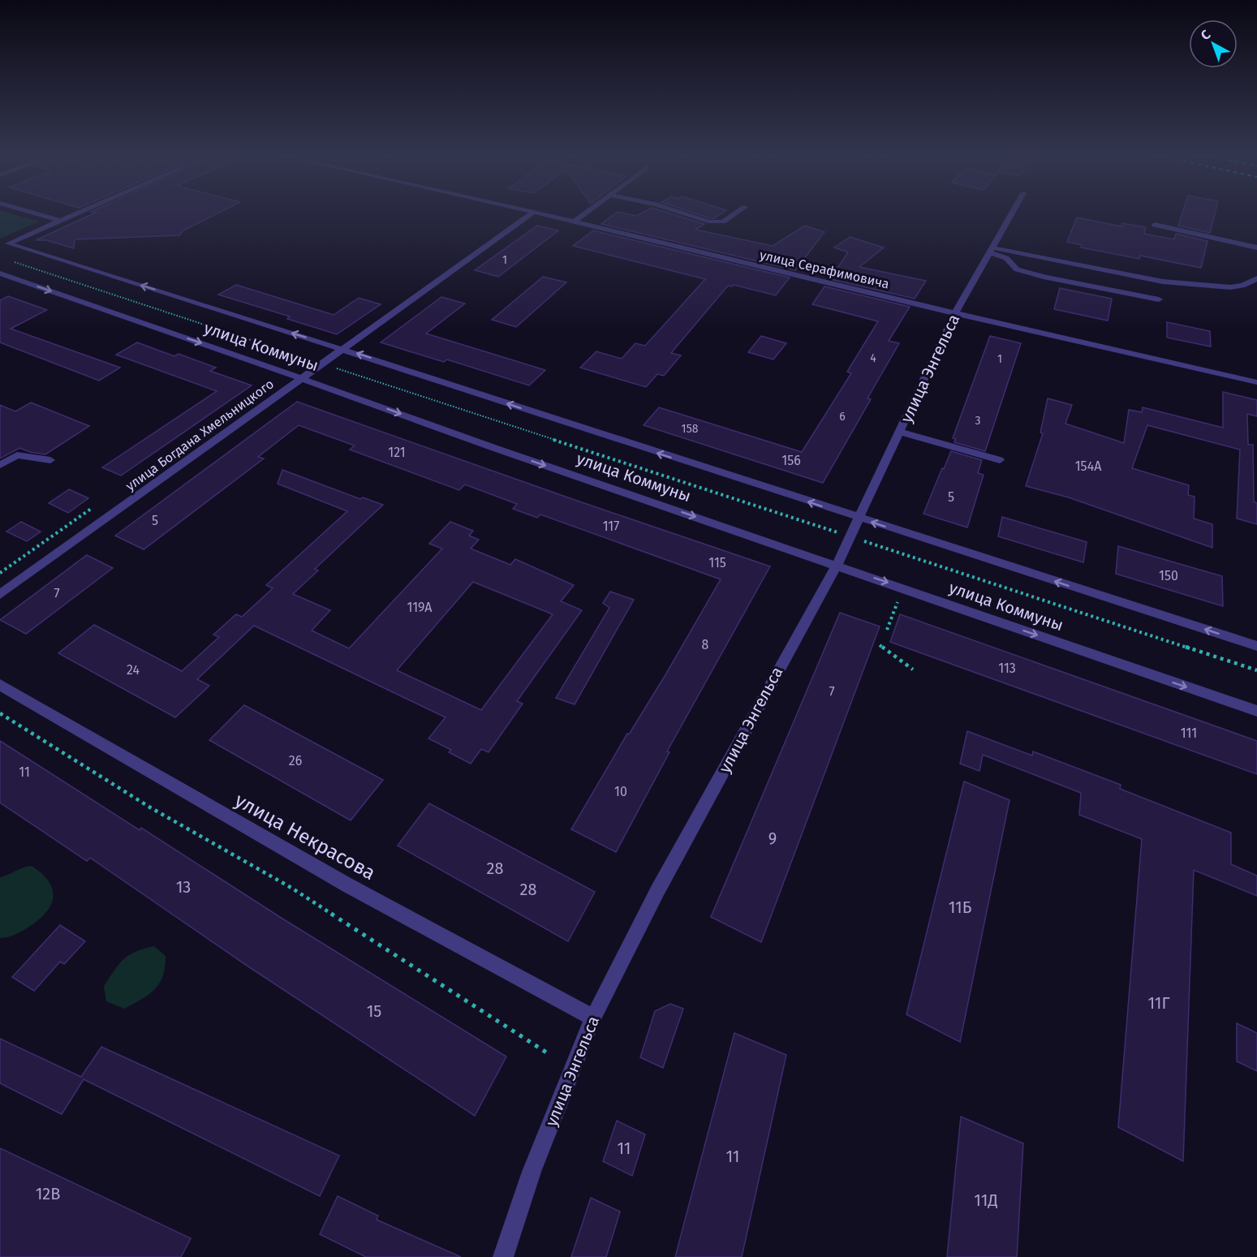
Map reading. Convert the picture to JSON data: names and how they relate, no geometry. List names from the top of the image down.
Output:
{
  "streets": {
    "street": [
      "улица Серафимовича",
      "улица Коммуны",
      "улица Энгельса",
      "улица Богдана Хмельницкого",
      "улица Некрасова"
    ]
  },
  "crossings": [
    ["улица Серафимовича", "улица Энгельса"],
    ["улица Коммуны", "улица Энгельса"],
    ["улица Коммуны", "улица Богдана Хмельницкого"],
    ["улица Энгельса", "улица Некрасова"]
  ],
  "house_numbers": [
    "1",
    "4",
    "1",
    "6",
    "3",
    "158",
    "121",
    "156",
    "154А",
    "5",
    "5",
    "117",
    "115",
    "150",
    "7",
    "119А",
    "8",
    "113",
    "24",
    "7",
    "111",
    "26",
    "11",
    "10",
    "9",
    "28",
    "13",
    "28",
    "11Б",
    "11Г",
    "15",
    "11",
    "11",
    "12В",
    "11Д"
  ],
  "north": "top left"
}
